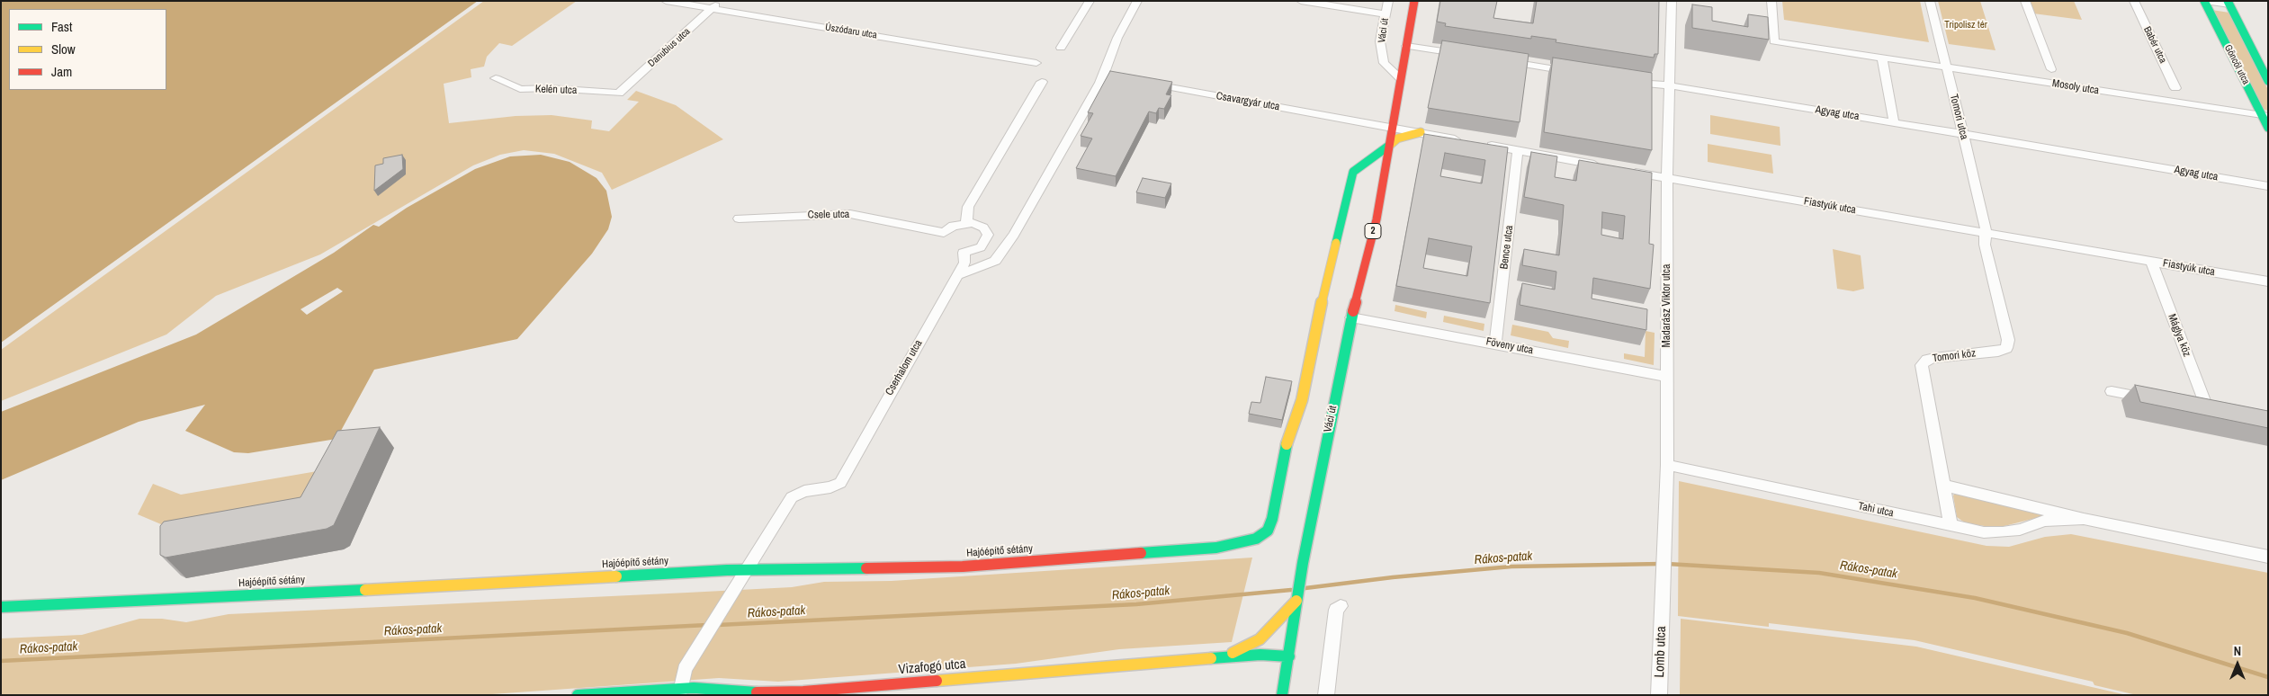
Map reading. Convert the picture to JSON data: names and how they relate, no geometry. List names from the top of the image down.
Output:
{
  "streets": {
    "street": [
      "Váci út",
      "Úszódaru utca",
      "Babér utca",
      "Danubius utca",
      "Göncöl utca",
      "Mosoly utca",
      "Kelén utca",
      "Csavargyár utca",
      "Agyag utca",
      "Tomori utca",
      "Fiastyúk utca",
      "Csele utca",
      "2",
      "Bence utca",
      "Madarász Viktor utca",
      "Máglya köz",
      "Föveny utca",
      "Tomori köz",
      "Cserhalom utca",
      "Tahi utca",
      "Hajóépítő sétány",
      "Lomb utca",
      "Vizafogó utca"
    ]
  },
  "crossings": [
    ["Váci út", "Csavargyár utca"],
    ["Váci út", "Föveny utca"],
    ["Váci út", "Hajóépítő sétány"],
    ["Váci út", "Vizafogó utca"],
    ["Úszódaru utca", "Danubius utca"],
    ["Danubius utca", "Kelén utca"],
    ["Göncöl utca", "Mosoly utca"],
    ["Mosoly utca", "Tomori utca"],
    ["Agyag utca", "Tomori utca"],
    ["Agyag utca", "Madarász Viktor utca"],
    ["Tomori utca", "Fiastyúk utca"],
    ["Tomori utca", "Tomori köz"],
    ["Fiastyúk utca", "Madarász Viktor utca"],
    ["Fiastyúk utca", "Máglya köz"],
    ["Fiastyúk utca", "Tomori köz"],
    ["Csele utca", "Cserhalom utca"],
    ["Bence utca", "Föveny utca"],
    ["Madarász Viktor utca", "Föveny utca"],
    ["Madarász Viktor utca", "Tahi utca"],
    ["Madarász Viktor utca", "Lomb utca"],
    ["Tomori köz", "Tahi utca"],
    ["Cserhalom utca", "Hajóépítő sétány"]
  ],
  "water": ["Rákos-patak"],
  "parks": ["Tripolisz tér"],
  "legend": ["Fast", "Slow", "Jam"],
  "north": "top"
}
